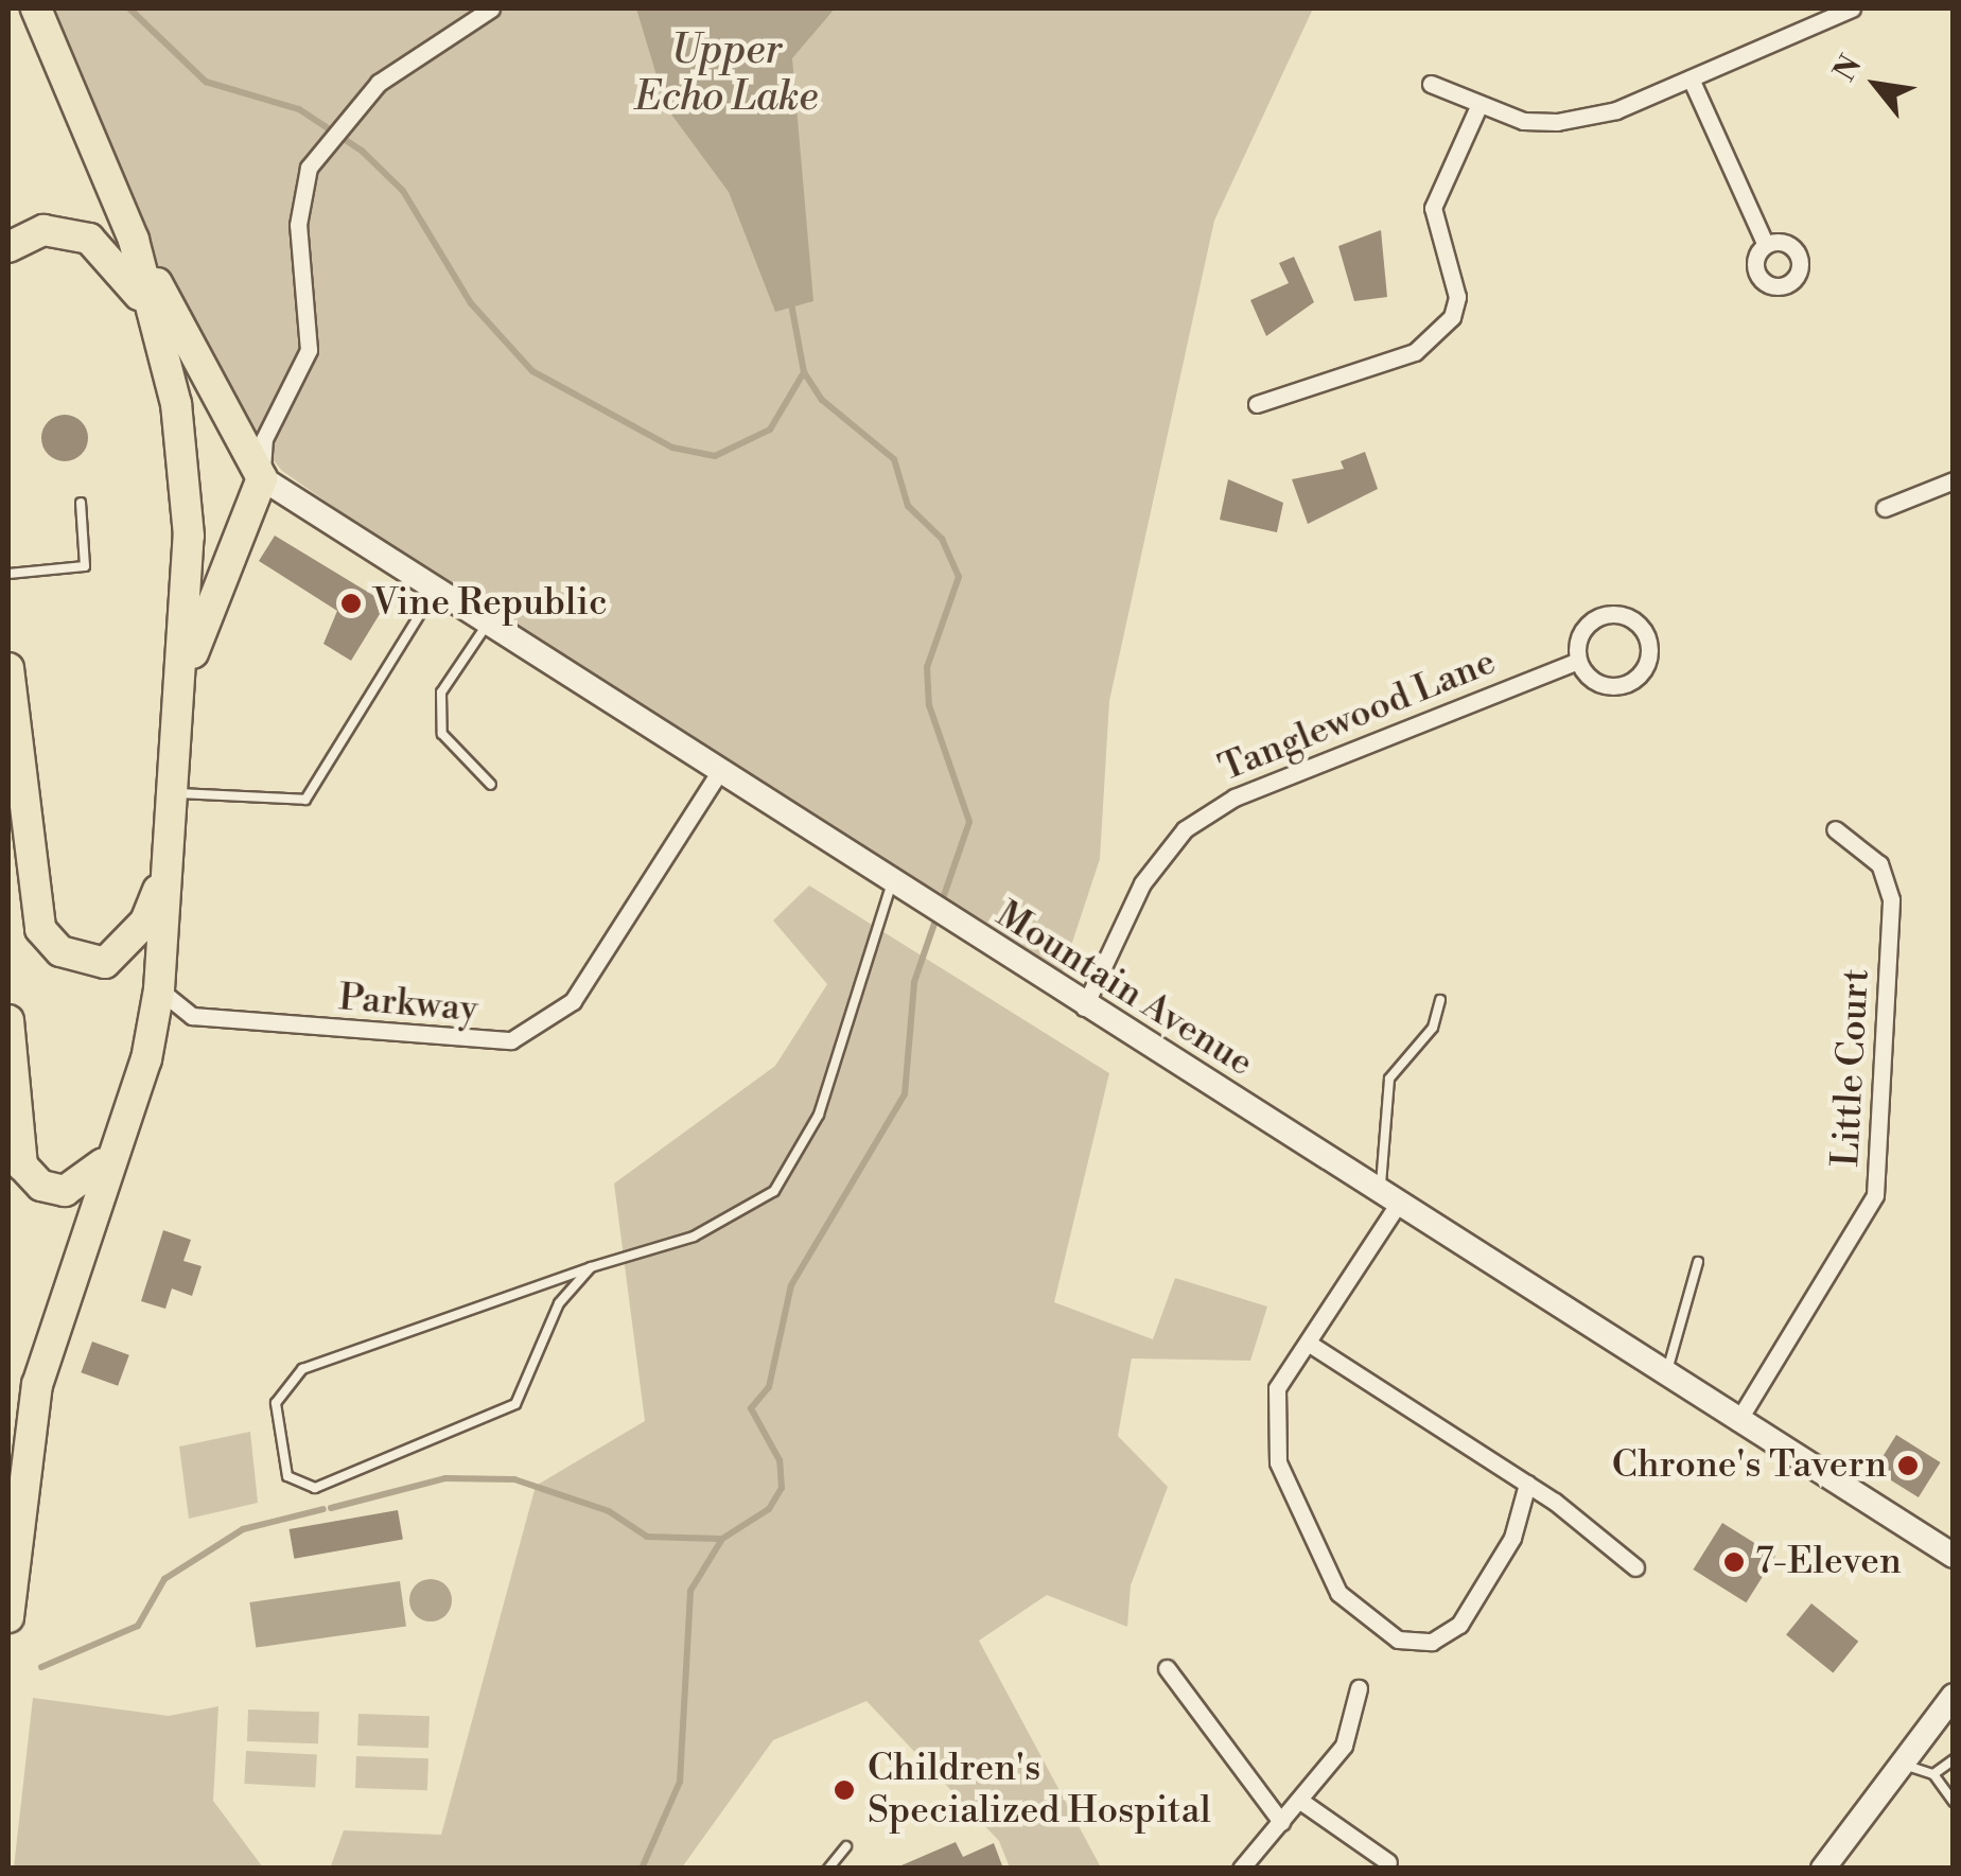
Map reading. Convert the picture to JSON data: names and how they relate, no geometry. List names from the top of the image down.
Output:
{
  "streets": {
    "street": [
      "Tanglewood Lane",
      "Mountain Avenue",
      "Parkway",
      "Little Court"
    ]
  },
  "crossings": [
    ["Tanglewood Lane", "Mountain Avenue"],
    ["Mountain Avenue", "Parkway"],
    ["Mountain Avenue", "Little Court"]
  ],
  "water": ["Upper Echo Lake"],
  "places": [
    "Vine Republic",
    "Chrone's Tavern",
    "7-Eleven",
    "Children's Specialized Hospital"
  ],
  "north": "top left"
}
